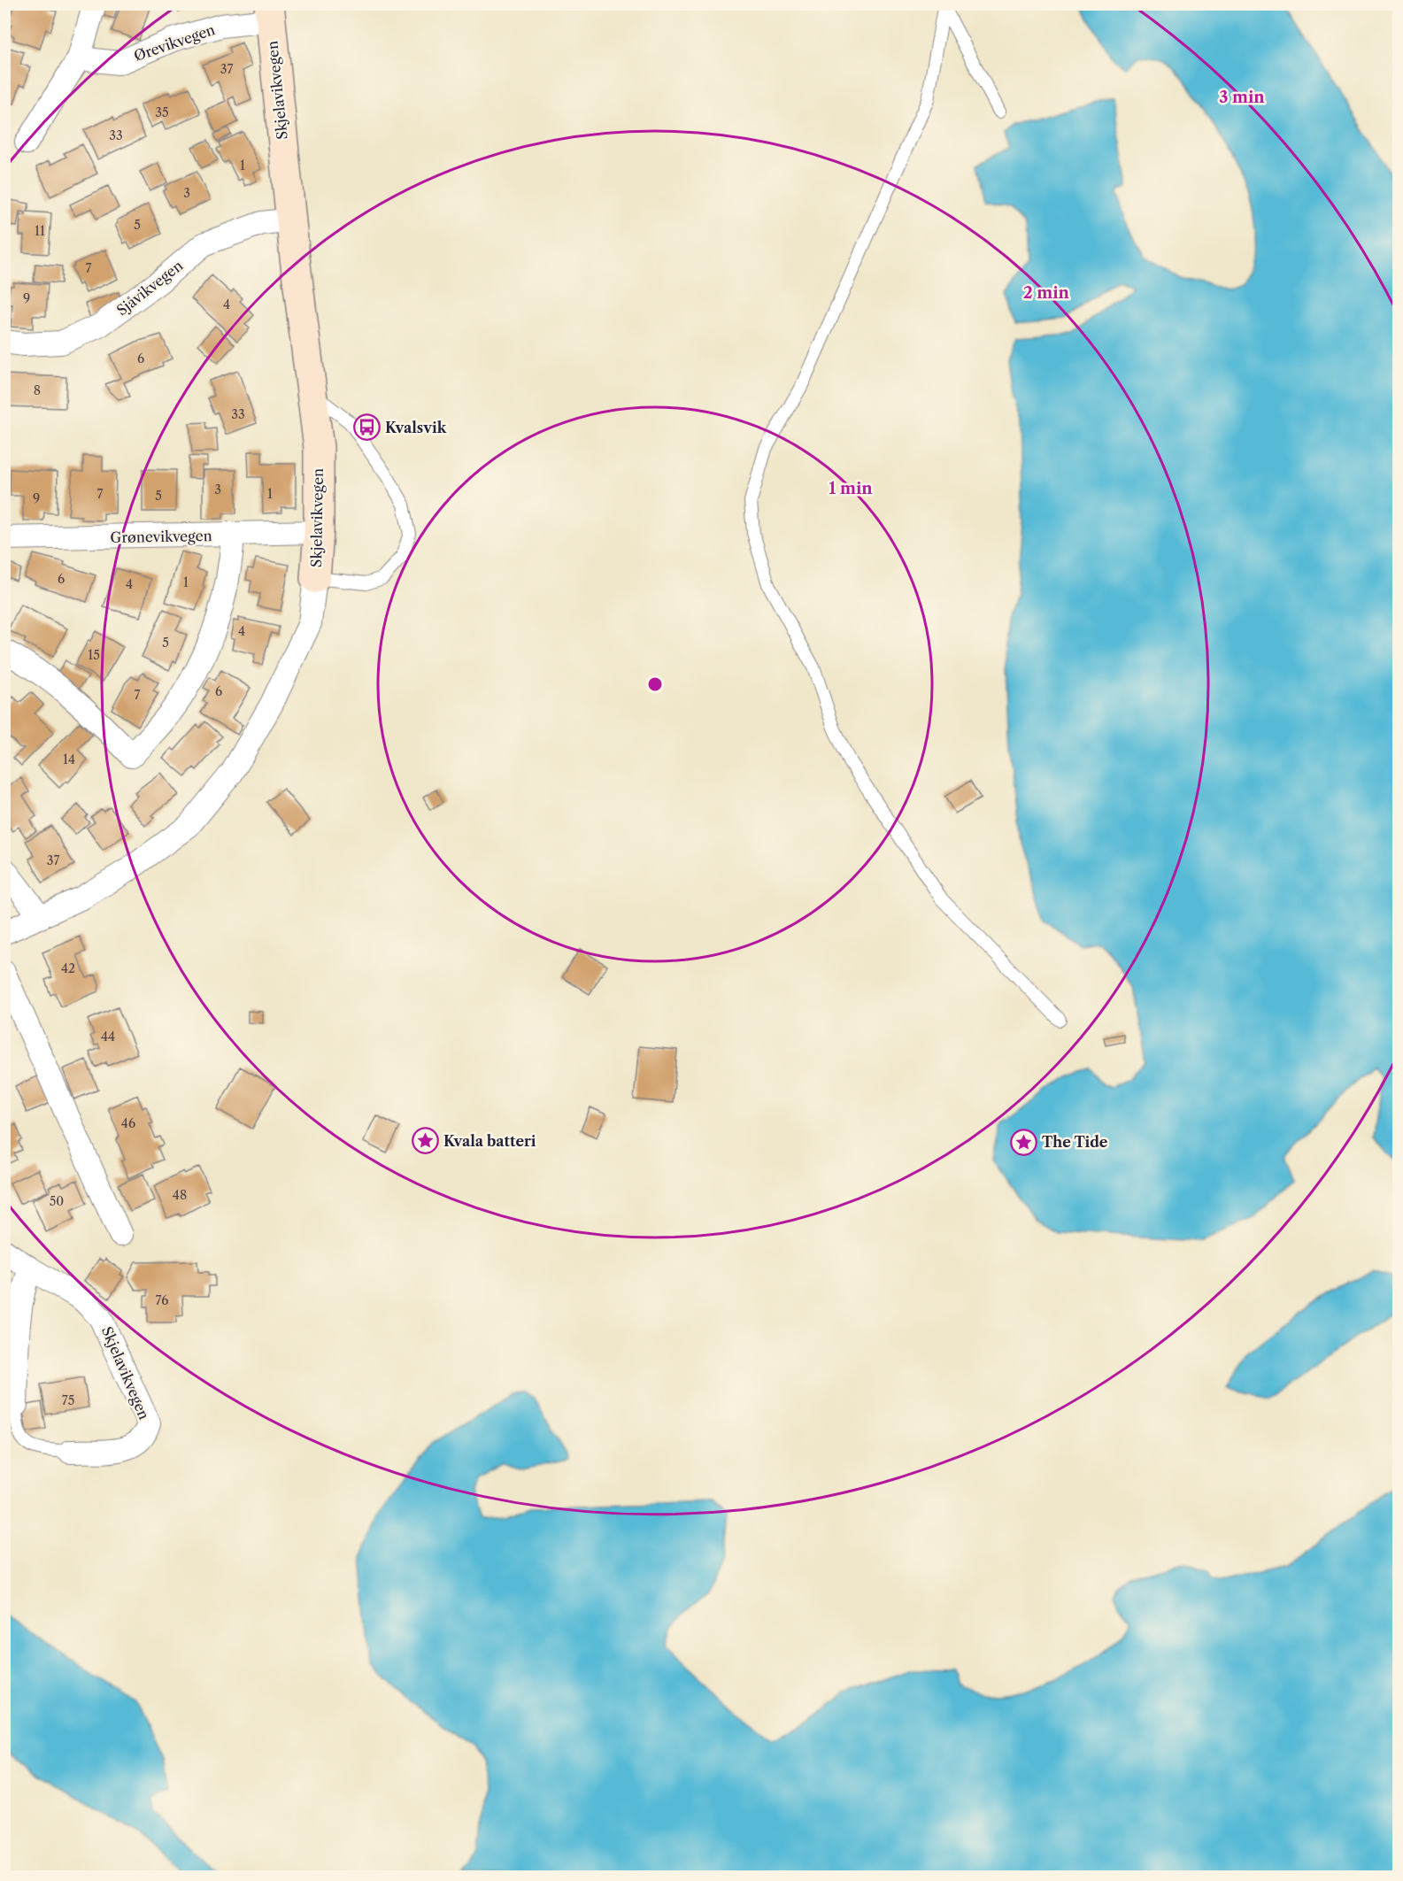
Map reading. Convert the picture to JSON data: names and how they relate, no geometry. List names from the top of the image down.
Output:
{
  "streets": {
    "main road": ["Skjelavikvegen"],
    "street": ["Ørevikvegen", "Sjåvikvegen", "Grønevikvegen"]
  },
  "crossings": [
    ["Ørevikvegen", "Skjelavikvegen"],
    ["Skjelavikvegen", "Sjåvikvegen"],
    ["Skjelavikvegen", "Grønevikvegen"]
  ],
  "places": {
    "bus stop": ["Kvalsvik"],
    "place": ["Kvala batteri", "The Tide"]
  },
  "house_numbers": [
    "37",
    "35",
    "33",
    "1",
    "3",
    "5",
    "11",
    "7",
    "9",
    "4",
    "6",
    "8",
    "33",
    "3",
    "7",
    "1",
    "5",
    "9",
    "6",
    "1",
    "4",
    "4",
    "5",
    "15",
    "6",
    "7",
    "14",
    "37",
    "42",
    "44",
    "46",
    "48",
    "50",
    "76",
    "75"
  ],
  "rings": ["3 min", "2 min", "1 min"]
}
